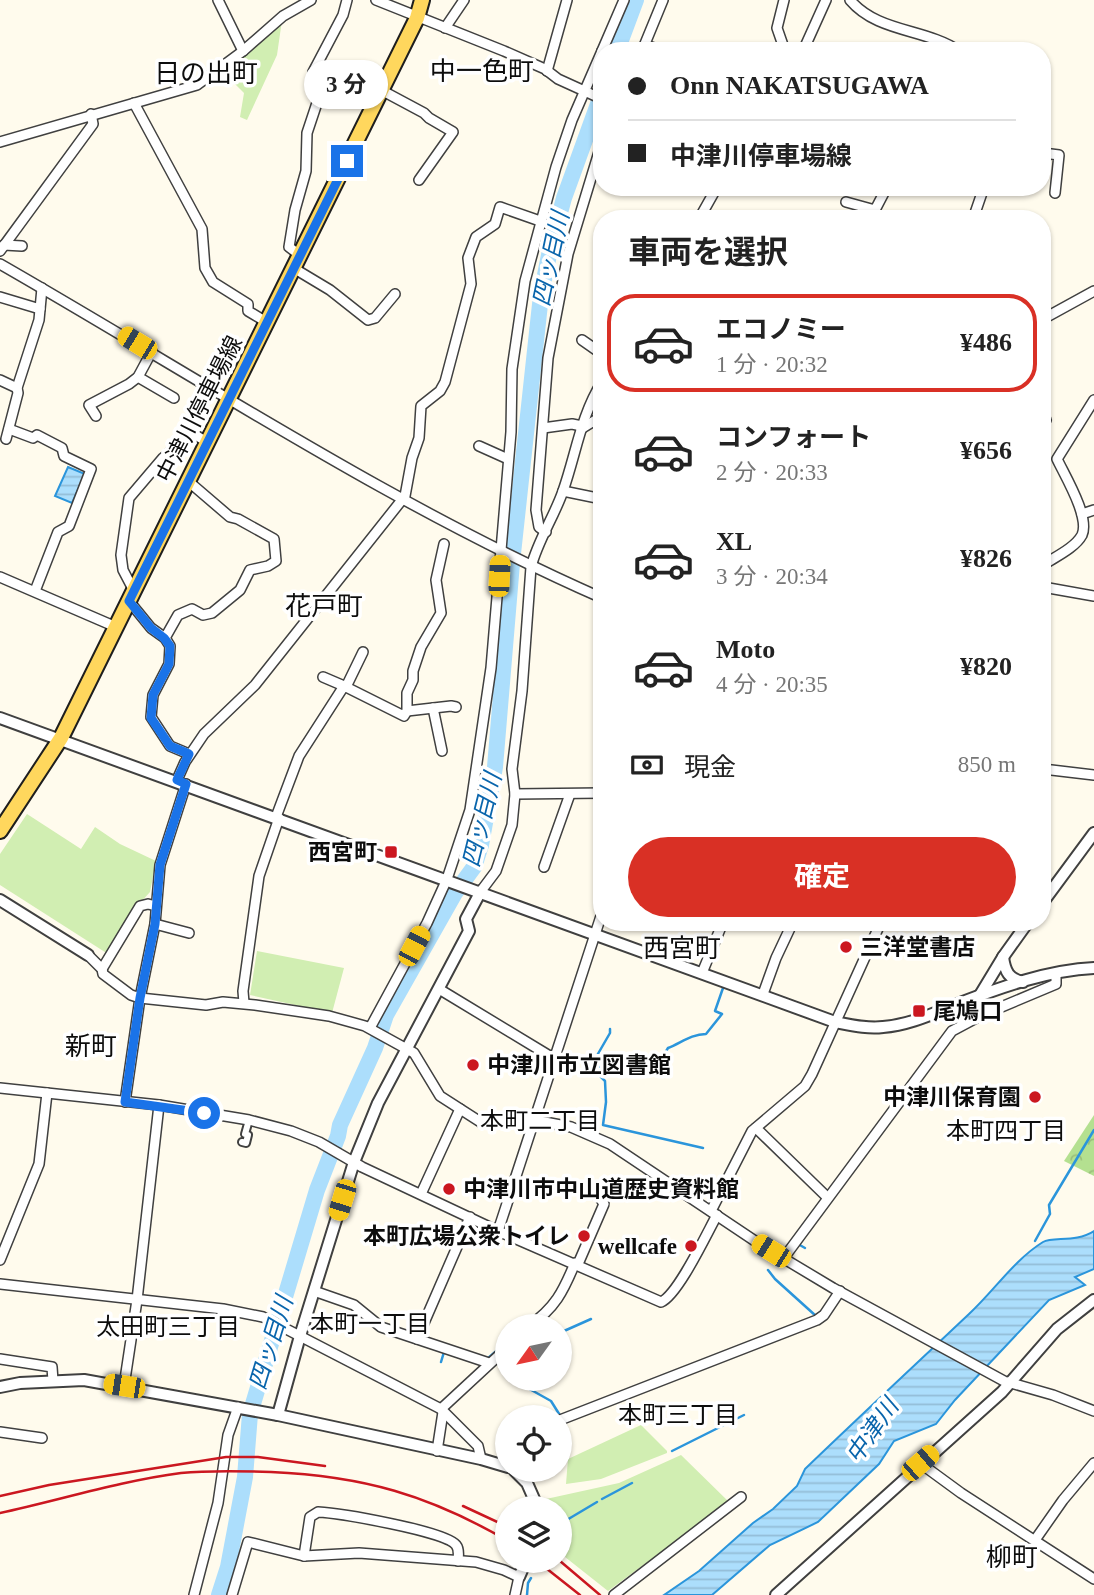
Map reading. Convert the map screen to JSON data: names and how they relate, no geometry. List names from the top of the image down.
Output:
{
  "streets": {
    "main road": ["中津川停車場線"]
  },
  "districts": [
    "中一色町",
    "日の出町",
    "花戸町",
    "西宮町",
    "新町",
    "本町二丁目",
    "本町四丁目",
    "本町一丁目",
    "太田町三丁目",
    "本町三丁目",
    "柳町"
  ],
  "water": ["四ッ目川", "中津川"],
  "places": {
    "transit": ["西宮町", "尾鳩口"],
    "other": [
      "三洋堂書店",
      "中津川市立図書館",
      "中津川保育園",
      "中津川市中山道歴史資料館",
      "本町広場公衆トイレ",
      "wellcafe"
    ]
  },
  "north": "bottom left",
  "page": {
    "banner": ["Onn NAKATSUGAWA", "中津川停車場線"],
    "bubble": "3 分",
    "heading": "車両を選択",
    "list": [
      {
        "name": "エコノミー",
        "note": "1 分 · 20:32",
        "value": "¥486"
      },
      {
        "name": "コンフォート",
        "note": "2 分 · 20:33",
        "value": "¥656"
      },
      {
        "name": "XL",
        "note": "3 分 · 20:34",
        "value": "¥826"
      },
      {
        "name": "Moto",
        "note": "4 分 · 20:35",
        "value": "¥820"
      }
    ],
    "pay": ["現金", "850 m"],
    "buttons": "確定"
  }
}
